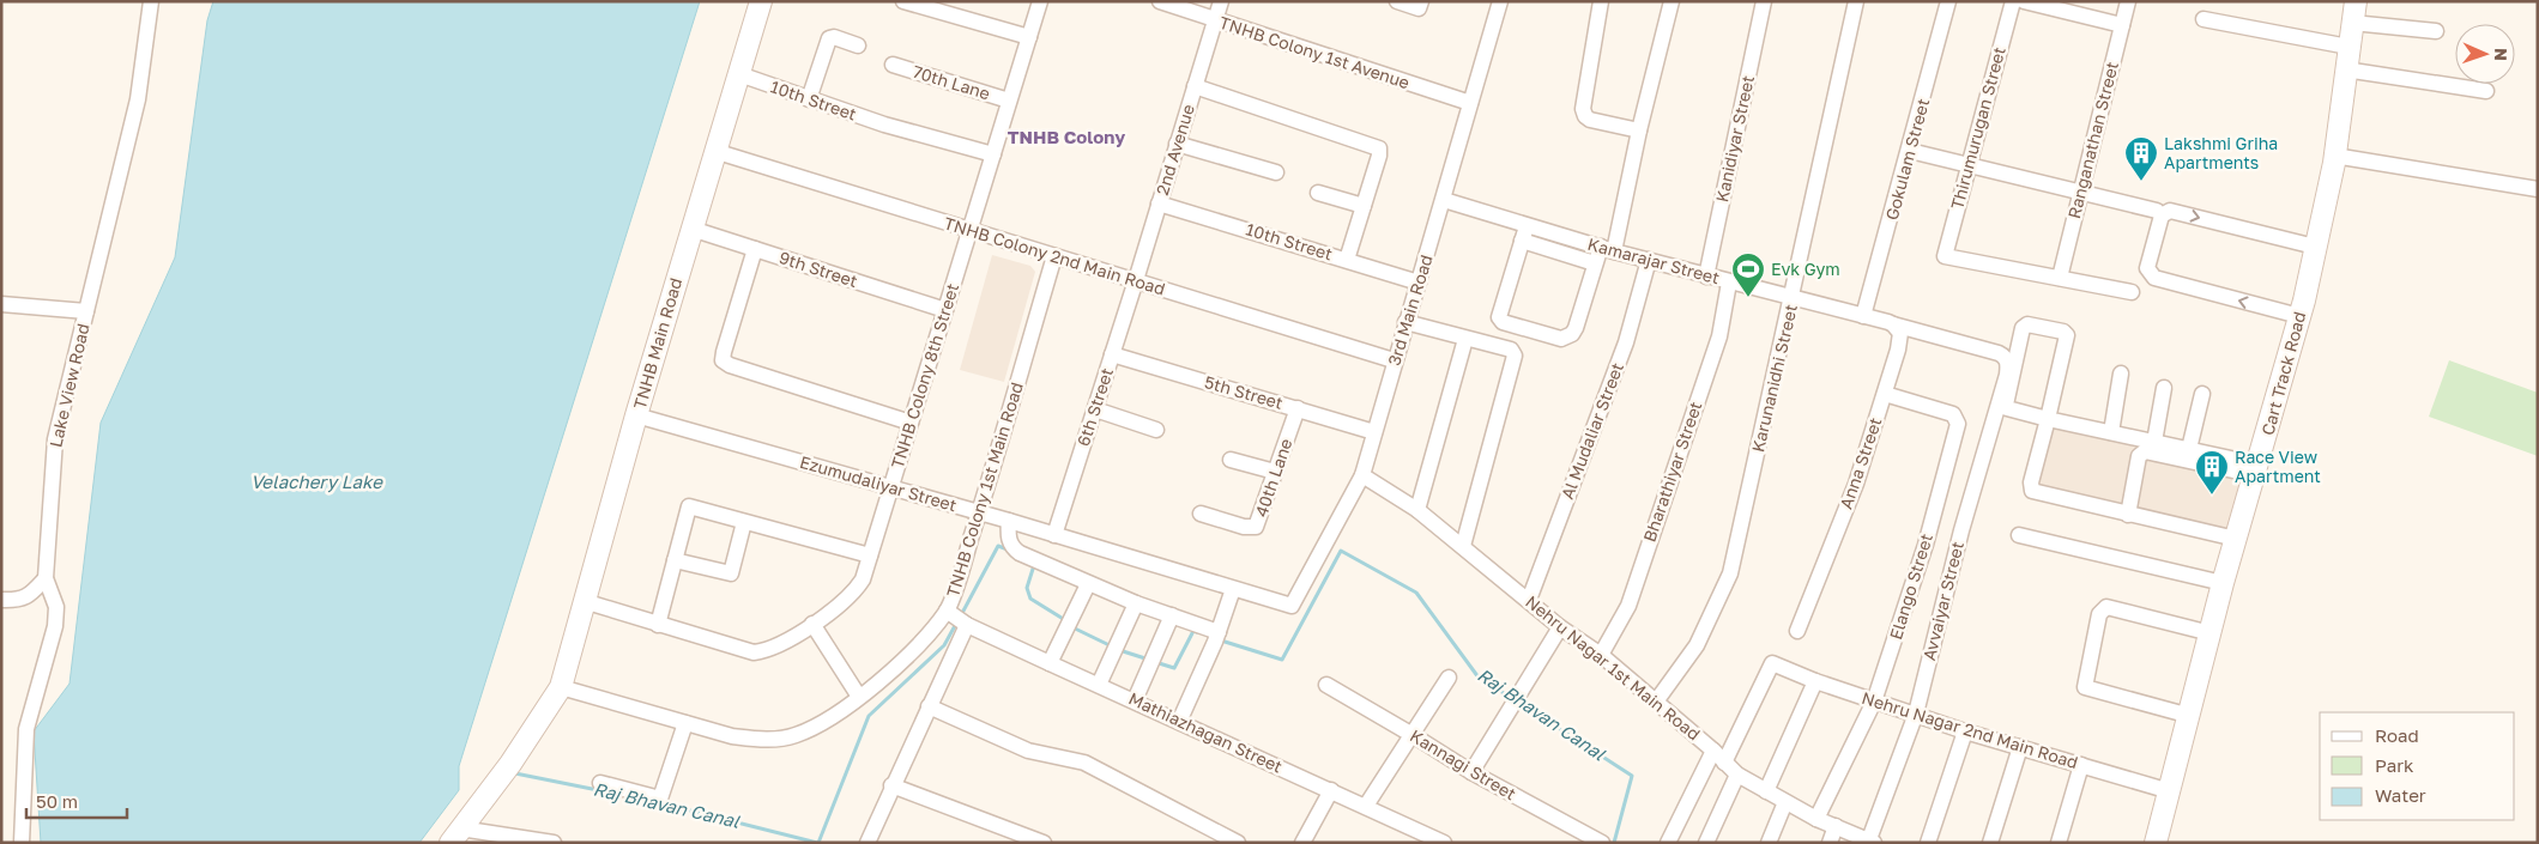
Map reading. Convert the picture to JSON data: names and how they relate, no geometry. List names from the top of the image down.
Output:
{
  "streets": {
    "street": [
      "TNHB Colony 1st Avenue",
      "70th Lane",
      "10th Street",
      "Thirumurugan Street",
      "Kanidiyar Street",
      "Ranganathan Street",
      "2nd Avenue",
      "Gokulam Street",
      "TNHB Colony 2nd Main Road",
      "Kamarajar Street",
      "9th Street",
      "3rd Main Road",
      "TNHB Main Road",
      "Cart Track Road",
      "TNHB Colony 8th Street",
      "Karunanidhi Street",
      "Lake View Road",
      "5th Street",
      "6th Street",
      "Al Mudaliar Street",
      "Anna Street",
      "Bharathiyar Street",
      "40th Lane",
      "Ezumudaliyar Street",
      "TNHB Colony 1st Main Road",
      "Elango Street",
      "Avvaiyar Street",
      "Nehru Nagar 1st Main Road",
      "Nehru Nagar 2nd Main Road",
      "Mathiazhagan Street",
      "Kannagi Street"
    ]
  },
  "crossings": [
    ["TNHB Colony 1st Avenue", "2nd Avenue"],
    ["TNHB Colony 1st Avenue", "3rd Main Road"],
    ["70th Lane", "TNHB Colony 8th Street"],
    ["10th Street", "2nd Avenue"],
    ["10th Street", "3rd Main Road"],
    ["10th Street", "TNHB Main Road"],
    ["10th Street", "TNHB Colony 8th Street"],
    ["Thirumurugan Street", "Ranganathan Street"],
    ["Kanidiyar Street", "Kamarajar Street"],
    ["2nd Avenue", "TNHB Colony 2nd Main Road"],
    ["2nd Avenue", "6th Street"],
    ["Gokulam Street", "Kamarajar Street"],
    ["TNHB Colony 2nd Main Road", "3rd Main Road"],
    ["TNHB Colony 2nd Main Road", "TNHB Main Road"],
    ["TNHB Colony 2nd Main Road", "TNHB Colony 8th Street"],
    ["TNHB Colony 2nd Main Road", "6th Street"],
    ["TNHB Colony 2nd Main Road", "TNHB Colony 1st Main Road"],
    ["Kamarajar Street", "3rd Main Road"],
    ["Kamarajar Street", "Karunanidhi Street"],
    ["Kamarajar Street", "Al Mudaliar Street"],
    ["Kamarajar Street", "Bharathiyar Street"],
    ["9th Street", "TNHB Main Road"],
    ["9th Street", "TNHB Colony 8th Street"],
    ["3rd Main Road", "5th Street"],
    ["3rd Main Road", "Ezumudaliyar Street"],
    ["3rd Main Road", "Nehru Nagar 1st Main Road"],
    ["TNHB Main Road", "TNHB Colony 8th Street"],
    ["TNHB Main Road", "Ezumudaliyar Street"],
    ["TNHB Main Road", "TNHB Colony 1st Main Road"],
    ["Cart Track Road", "Nehru Nagar 2nd Main Road"],
    ["TNHB Colony 8th Street", "Ezumudaliyar Street"],
    ["Karunanidhi Street", "Nehru Nagar 1st Main Road"],
    ["5th Street", "6th Street"],
    ["5th Street", "40th Lane"],
    ["6th Street", "Ezumudaliyar Street"],
    ["Al Mudaliar Street", "Nehru Nagar 1st Main Road"],
    ["Anna Street", "Elango Street"],
    ["Anna Street", "Avvaiyar Street"],
    ["Bharathiyar Street", "Nehru Nagar 1st Main Road"],
    ["Ezumudaliyar Street", "TNHB Colony 1st Main Road"],
    ["TNHB Colony 1st Main Road", "Mathiazhagan Street"],
    ["Elango Street", "Nehru Nagar 1st Main Road"],
    ["Elango Street", "Nehru Nagar 2nd Main Road"],
    ["Avvaiyar Street", "Nehru Nagar 1st Main Road"],
    ["Avvaiyar Street", "Nehru Nagar 2nd Main Road"],
    ["Nehru Nagar 1st Main Road", "Nehru Nagar 2nd Main Road"]
  ],
  "districts": ["TNHB Colony"],
  "water": ["Velachery Lake", "Raj Bhavan Canal"],
  "places": {
    "building": ["Lakshmi Griha Apartments", "Race View Apartment"],
    "sports": ["Evk Gym"]
  },
  "legend": ["Road", "Park", "Water"],
  "scale_bar": "50 m",
  "north": "right"
}
